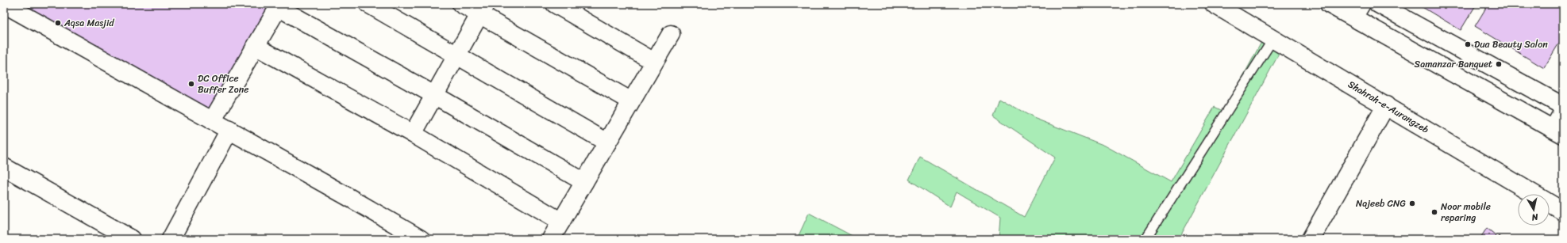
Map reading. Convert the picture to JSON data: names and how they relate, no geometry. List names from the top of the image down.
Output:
{
  "streets": {
    "street": ["Shahrah-e-Aurangzeb"]
  },
  "places": [
    "Aqsa Masjid",
    "Dua Beauty Salon",
    "Samanzar Banquet",
    "DC Office Buffer Zone",
    "Najeeb CNG",
    "Noor mobile reparing"
  ],
  "north": "bottom"
}
